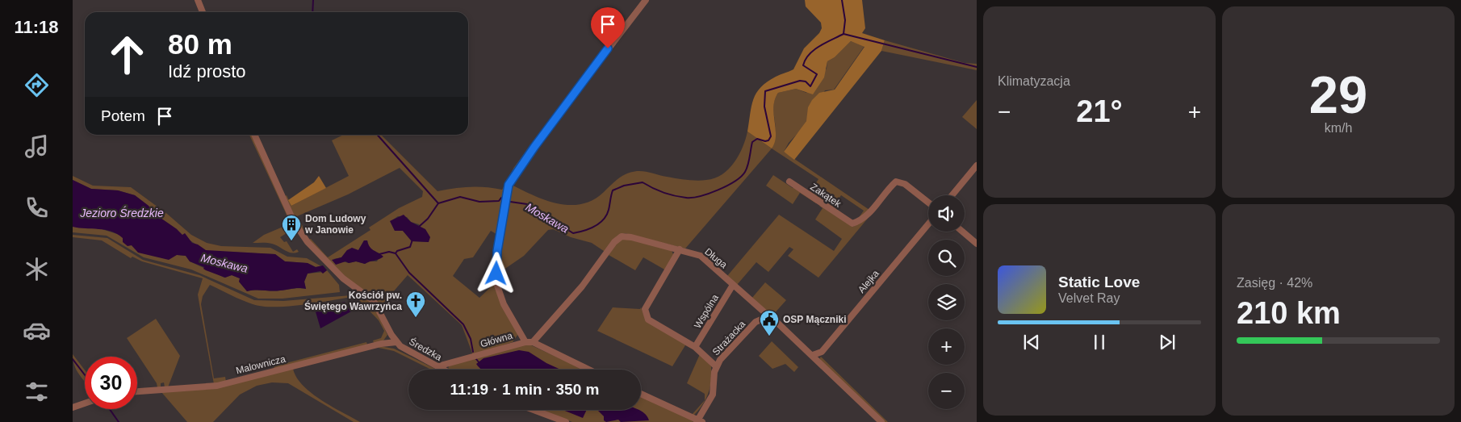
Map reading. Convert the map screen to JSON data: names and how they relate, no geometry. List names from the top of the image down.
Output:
{
  "streets": {
    "street": [
      "Zakątek",
      "Długa",
      "Alejka",
      "Wspólna",
      "Strażacka",
      "Główna",
      "Średzka",
      "Malownicza"
    ]
  },
  "crossings": [
    ["Długa", "Alejka"],
    ["Długa", "Wspólna"],
    ["Długa", "Strażacka"],
    ["Długa", "Główna"],
    ["Główna", "Średzka"],
    ["Średzka", "Malownicza"]
  ],
  "water": ["Jezioro Średzkie", "Moskawa"],
  "places": {
    "building": ["Dom Ludowy w Janowie"],
    "church": ["Kościół pw. Świętego Wawrzyńca"],
    "public building": ["OSP Mączniki"]
  },
  "page": {
    "tabs": "11:18",
    "tile": [
      "Klimatyzacja",
      ["29", "km/h"],
      ["Zasięg · 42%", "210 km"]
    ],
    "turn": ["80 m", "Idź prosto"],
    "heat": ["−", "21°", "+"],
    "then": "Potem",
    "map_buttons": ["+", "−"],
    "song": ["Static Love", "Velvet Ray"],
    "limit": "30",
    "trip": "11:19 · 1 min · 350 m"
  }
}
